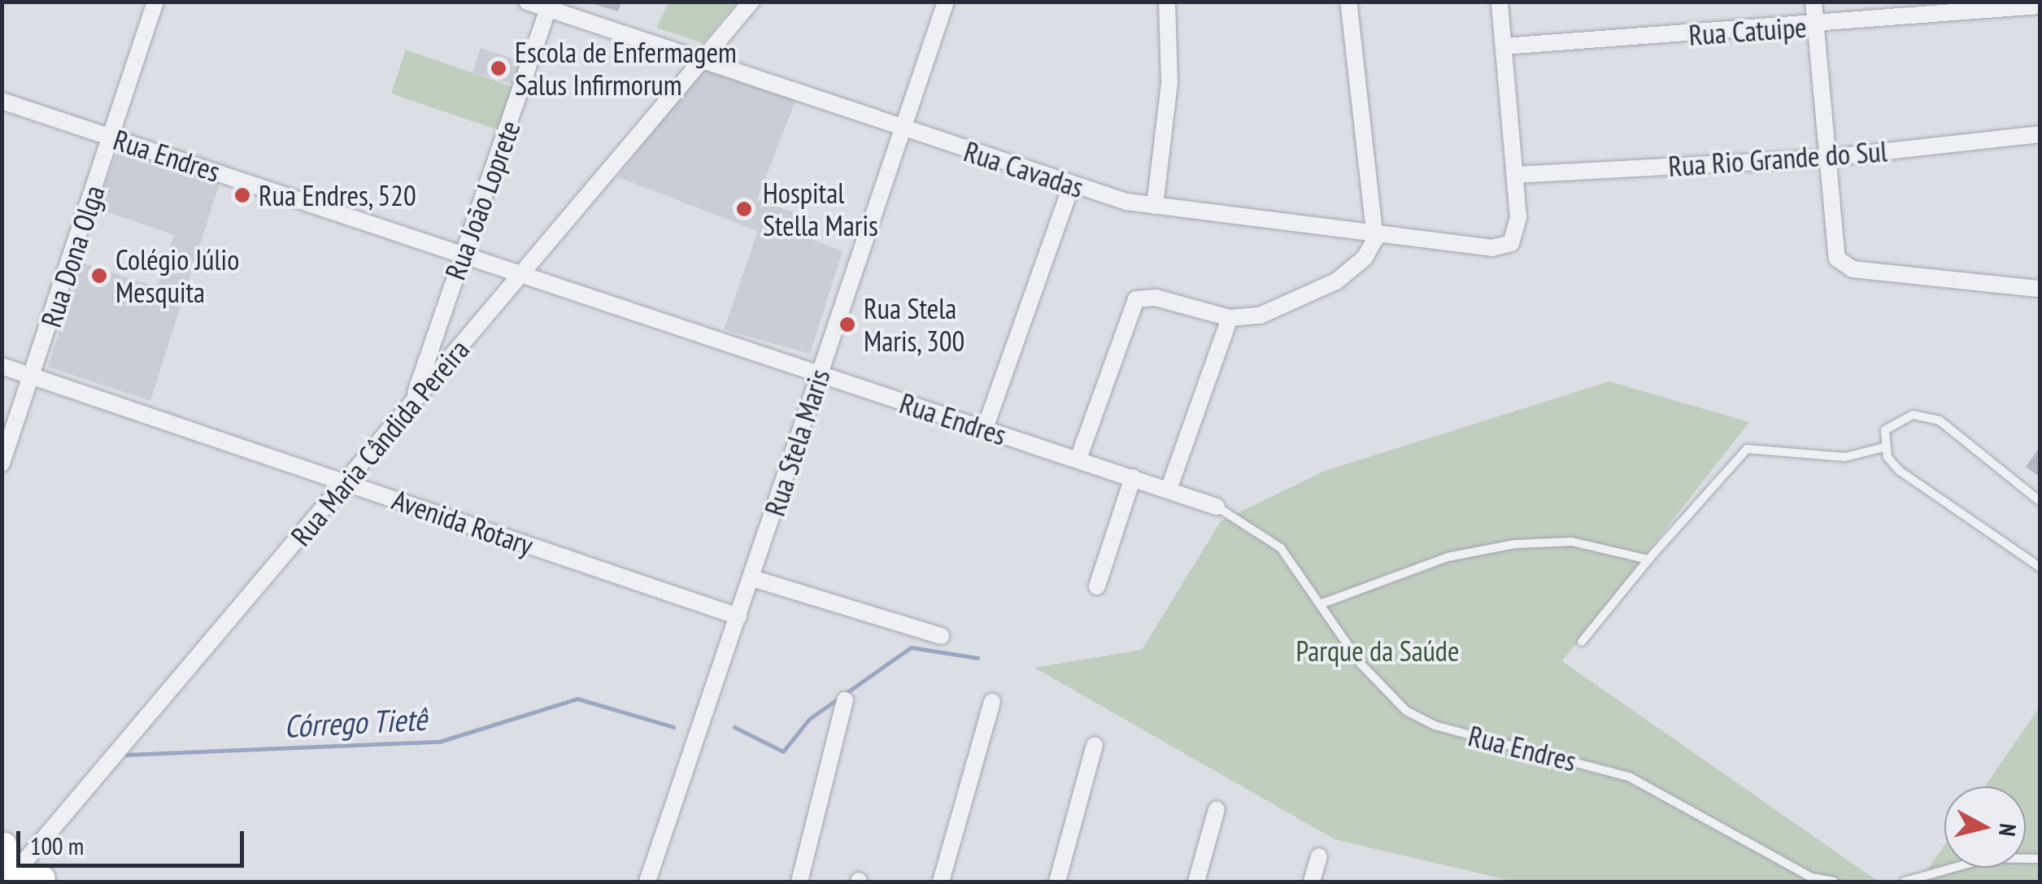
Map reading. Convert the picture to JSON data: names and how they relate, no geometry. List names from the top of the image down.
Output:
{
  "streets": {
    "street": [
      "Rua Catuipe",
      "Rua Endres",
      "Rua Rio Grande do Sul",
      "Rua Cavadas",
      "Rua João Loprete",
      "Rua Dona Olga",
      "Rua Maria Cândida Pereira",
      "Rua Stela Maris",
      "Avenida Rotary"
    ]
  },
  "crossings": [
    ["Rua Endres", "Rua João Loprete"],
    ["Rua Endres", "Rua Dona Olga"],
    ["Rua Endres", "Rua Maria Cândida Pereira"],
    ["Rua Endres", "Rua Stela Maris"],
    ["Rua Rio Grande do Sul", "Rua Cavadas"],
    ["Rua Cavadas", "Rua João Loprete"],
    ["Rua Cavadas", "Rua Maria Cândida Pereira"],
    ["Rua Cavadas", "Rua Stela Maris"],
    ["Rua João Loprete", "Rua Maria Cândida Pereira"],
    ["Rua Dona Olga", "Avenida Rotary"],
    ["Rua Maria Cândida Pereira", "Avenida Rotary"],
    ["Rua Stela Maris", "Avenida Rotary"]
  ],
  "water": ["Córrego Tietê"],
  "parks": ["Parque da Saúde"],
  "places": [
    "Escola de Enfermagem Salus Infirmorum",
    "Rua Endres, 520",
    "Hospital Stella Maris",
    "Colégio Júlio Mesquita",
    "Rua Stela Maris, 300"
  ],
  "scale_bar": "100 m",
  "north": "right"
}
